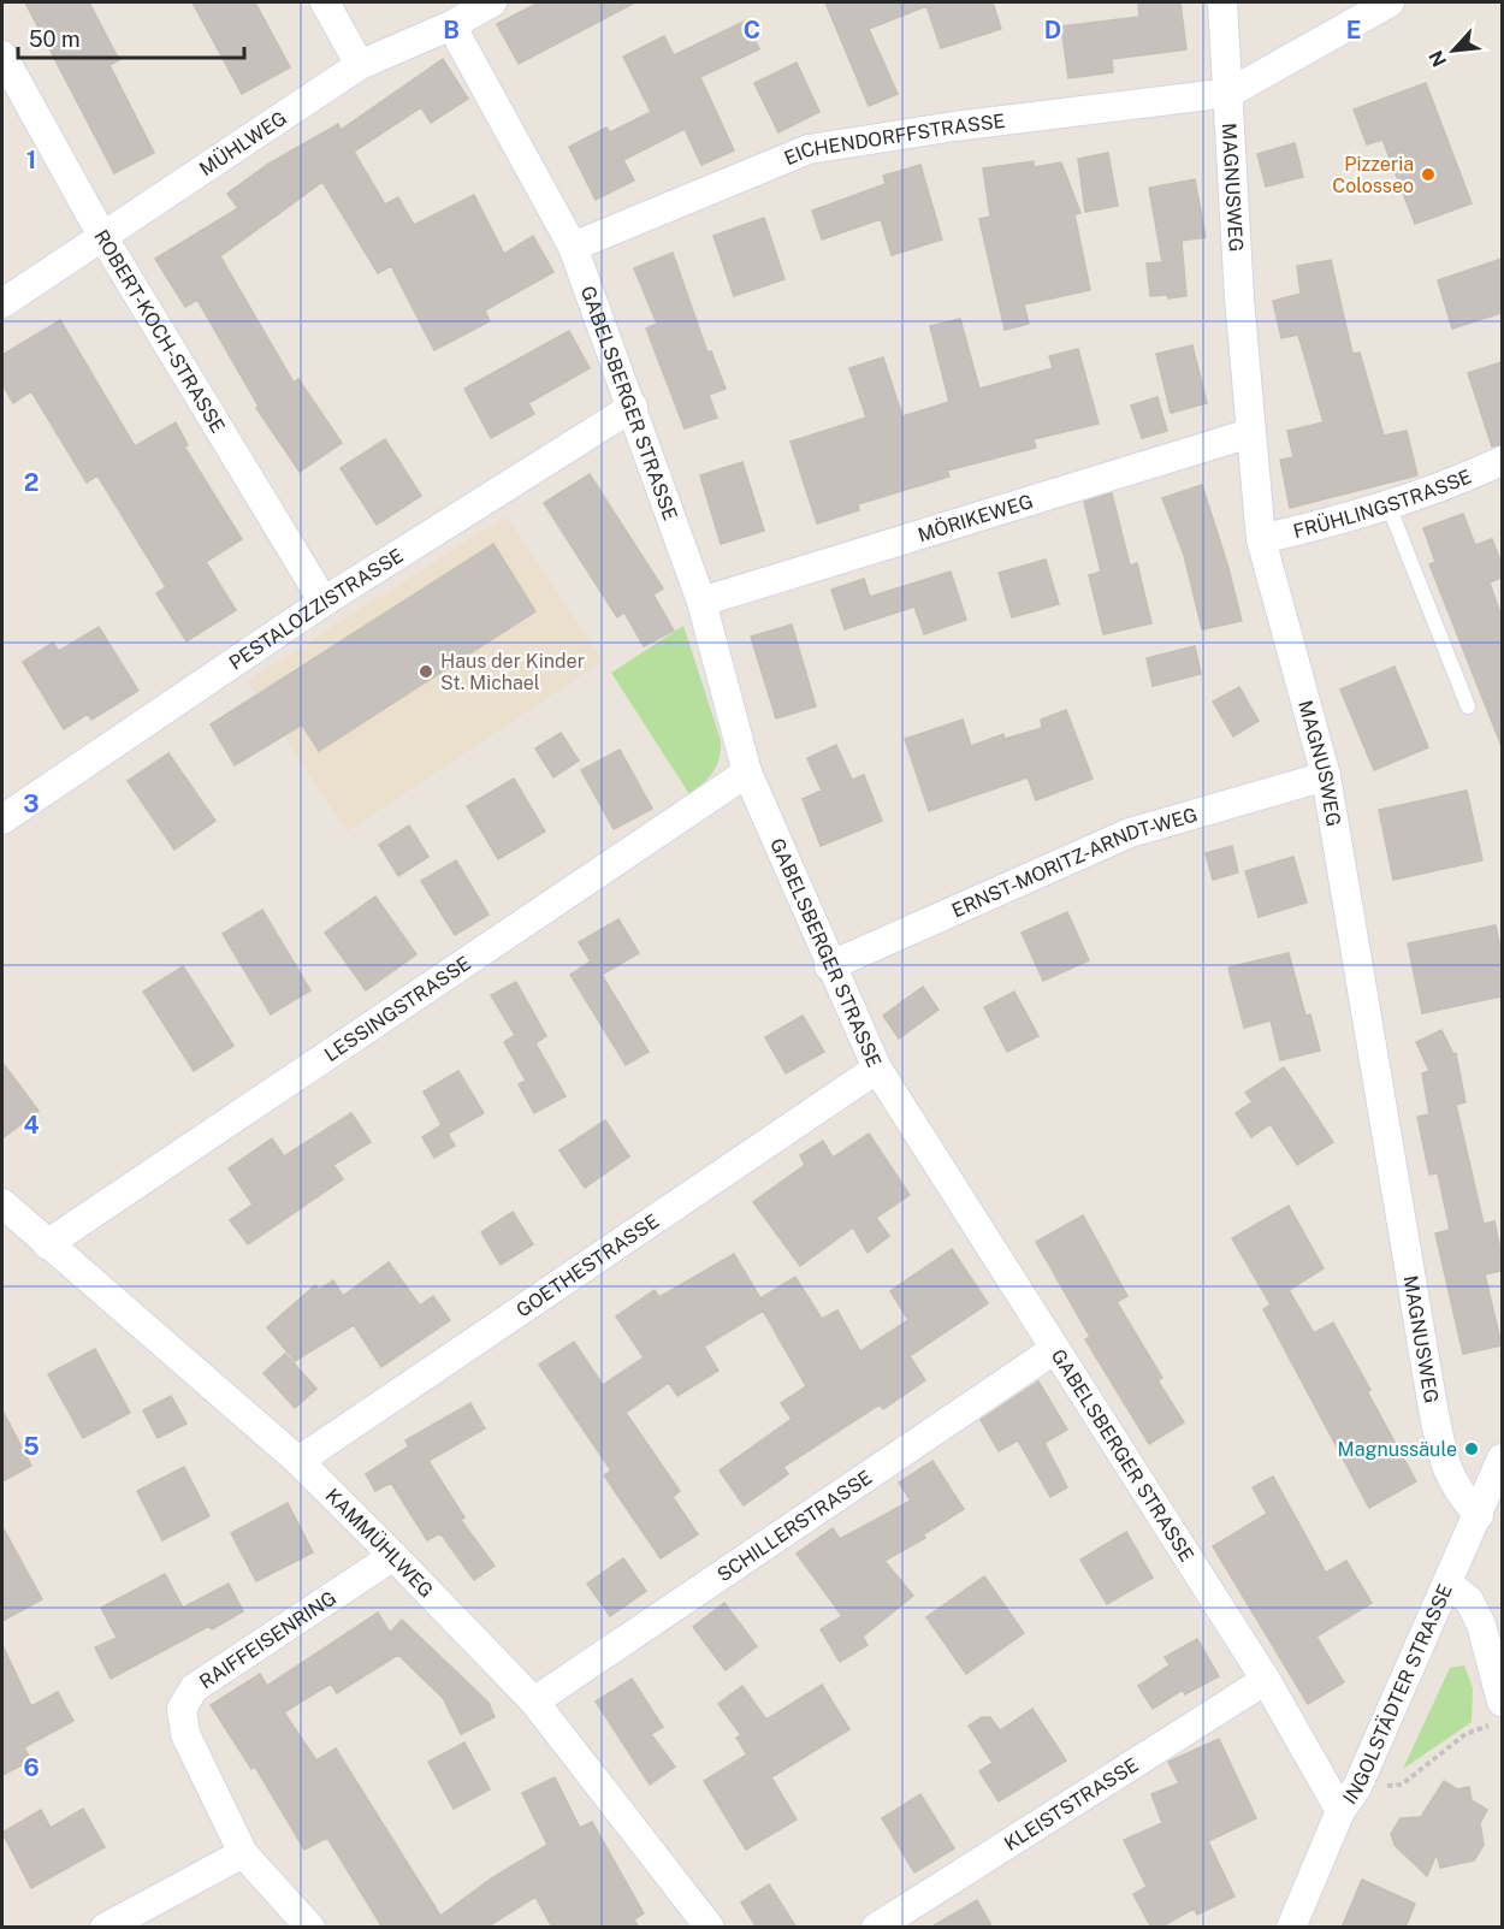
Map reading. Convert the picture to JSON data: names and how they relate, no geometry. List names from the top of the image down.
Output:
{
  "streets": {
    "street": [
      "EICHENDORFFSTRASSE",
      "MÜHLWEG",
      "MAGNUSWEG",
      "ROBERT-KOCH-STRASSE",
      "GABELSBERGER STRASSE",
      "FRÜHLINGSTRASSE",
      "MÖRIKEWEG",
      "PESTALOZZISTRASSE",
      "ERNST-MORITZ-ARNDT-WEG",
      "LESSINGSTRASSE",
      "GOETHESTRASSE",
      "SCHILLERSTRASSE",
      "KAMMÜHLWEG",
      "RAIFFEISENRING",
      "INGOLSTÄDTER STRASSE",
      "KLEISTSTRASSE"
    ]
  },
  "crossings": [
    ["EICHENDORFFSTRASSE", "MAGNUSWEG"],
    ["EICHENDORFFSTRASSE", "GABELSBERGER STRASSE"],
    ["MÜHLWEG", "ROBERT-KOCH-STRASSE"],
    ["MÜHLWEG", "GABELSBERGER STRASSE"],
    ["MAGNUSWEG", "FRÜHLINGSTRASSE"],
    ["MAGNUSWEG", "MÖRIKEWEG"],
    ["MAGNUSWEG", "ERNST-MORITZ-ARNDT-WEG"],
    ["MAGNUSWEG", "INGOLSTÄDTER STRASSE"],
    ["ROBERT-KOCH-STRASSE", "PESTALOZZISTRASSE"],
    ["GABELSBERGER STRASSE", "MÖRIKEWEG"],
    ["GABELSBERGER STRASSE", "PESTALOZZISTRASSE"],
    ["GABELSBERGER STRASSE", "ERNST-MORITZ-ARNDT-WEG"],
    ["GABELSBERGER STRASSE", "LESSINGSTRASSE"],
    ["GABELSBERGER STRASSE", "GOETHESTRASSE"],
    ["GABELSBERGER STRASSE", "SCHILLERSTRASSE"],
    ["GABELSBERGER STRASSE", "INGOLSTÄDTER STRASSE"],
    ["GABELSBERGER STRASSE", "KLEISTSTRASSE"],
    ["LESSINGSTRASSE", "KAMMÜHLWEG"],
    ["GOETHESTRASSE", "KAMMÜHLWEG"],
    ["SCHILLERSTRASSE", "KAMMÜHLWEG"],
    ["KAMMÜHLWEG", "RAIFFEISENRING"]
  ],
  "places": ["Pizzeria Colosseo", "Haus der Kinder St. Michael", "Magnussäule"],
  "scale_bar": "50 m",
  "north": "bottom left",
  "grid": {
    "columns": [
      "B",
      "C",
      "D",
      "E"
    ],
    "rows": [
      "1",
      "2",
      "3",
      "4",
      "5",
      "6"
    ]
  }
}
